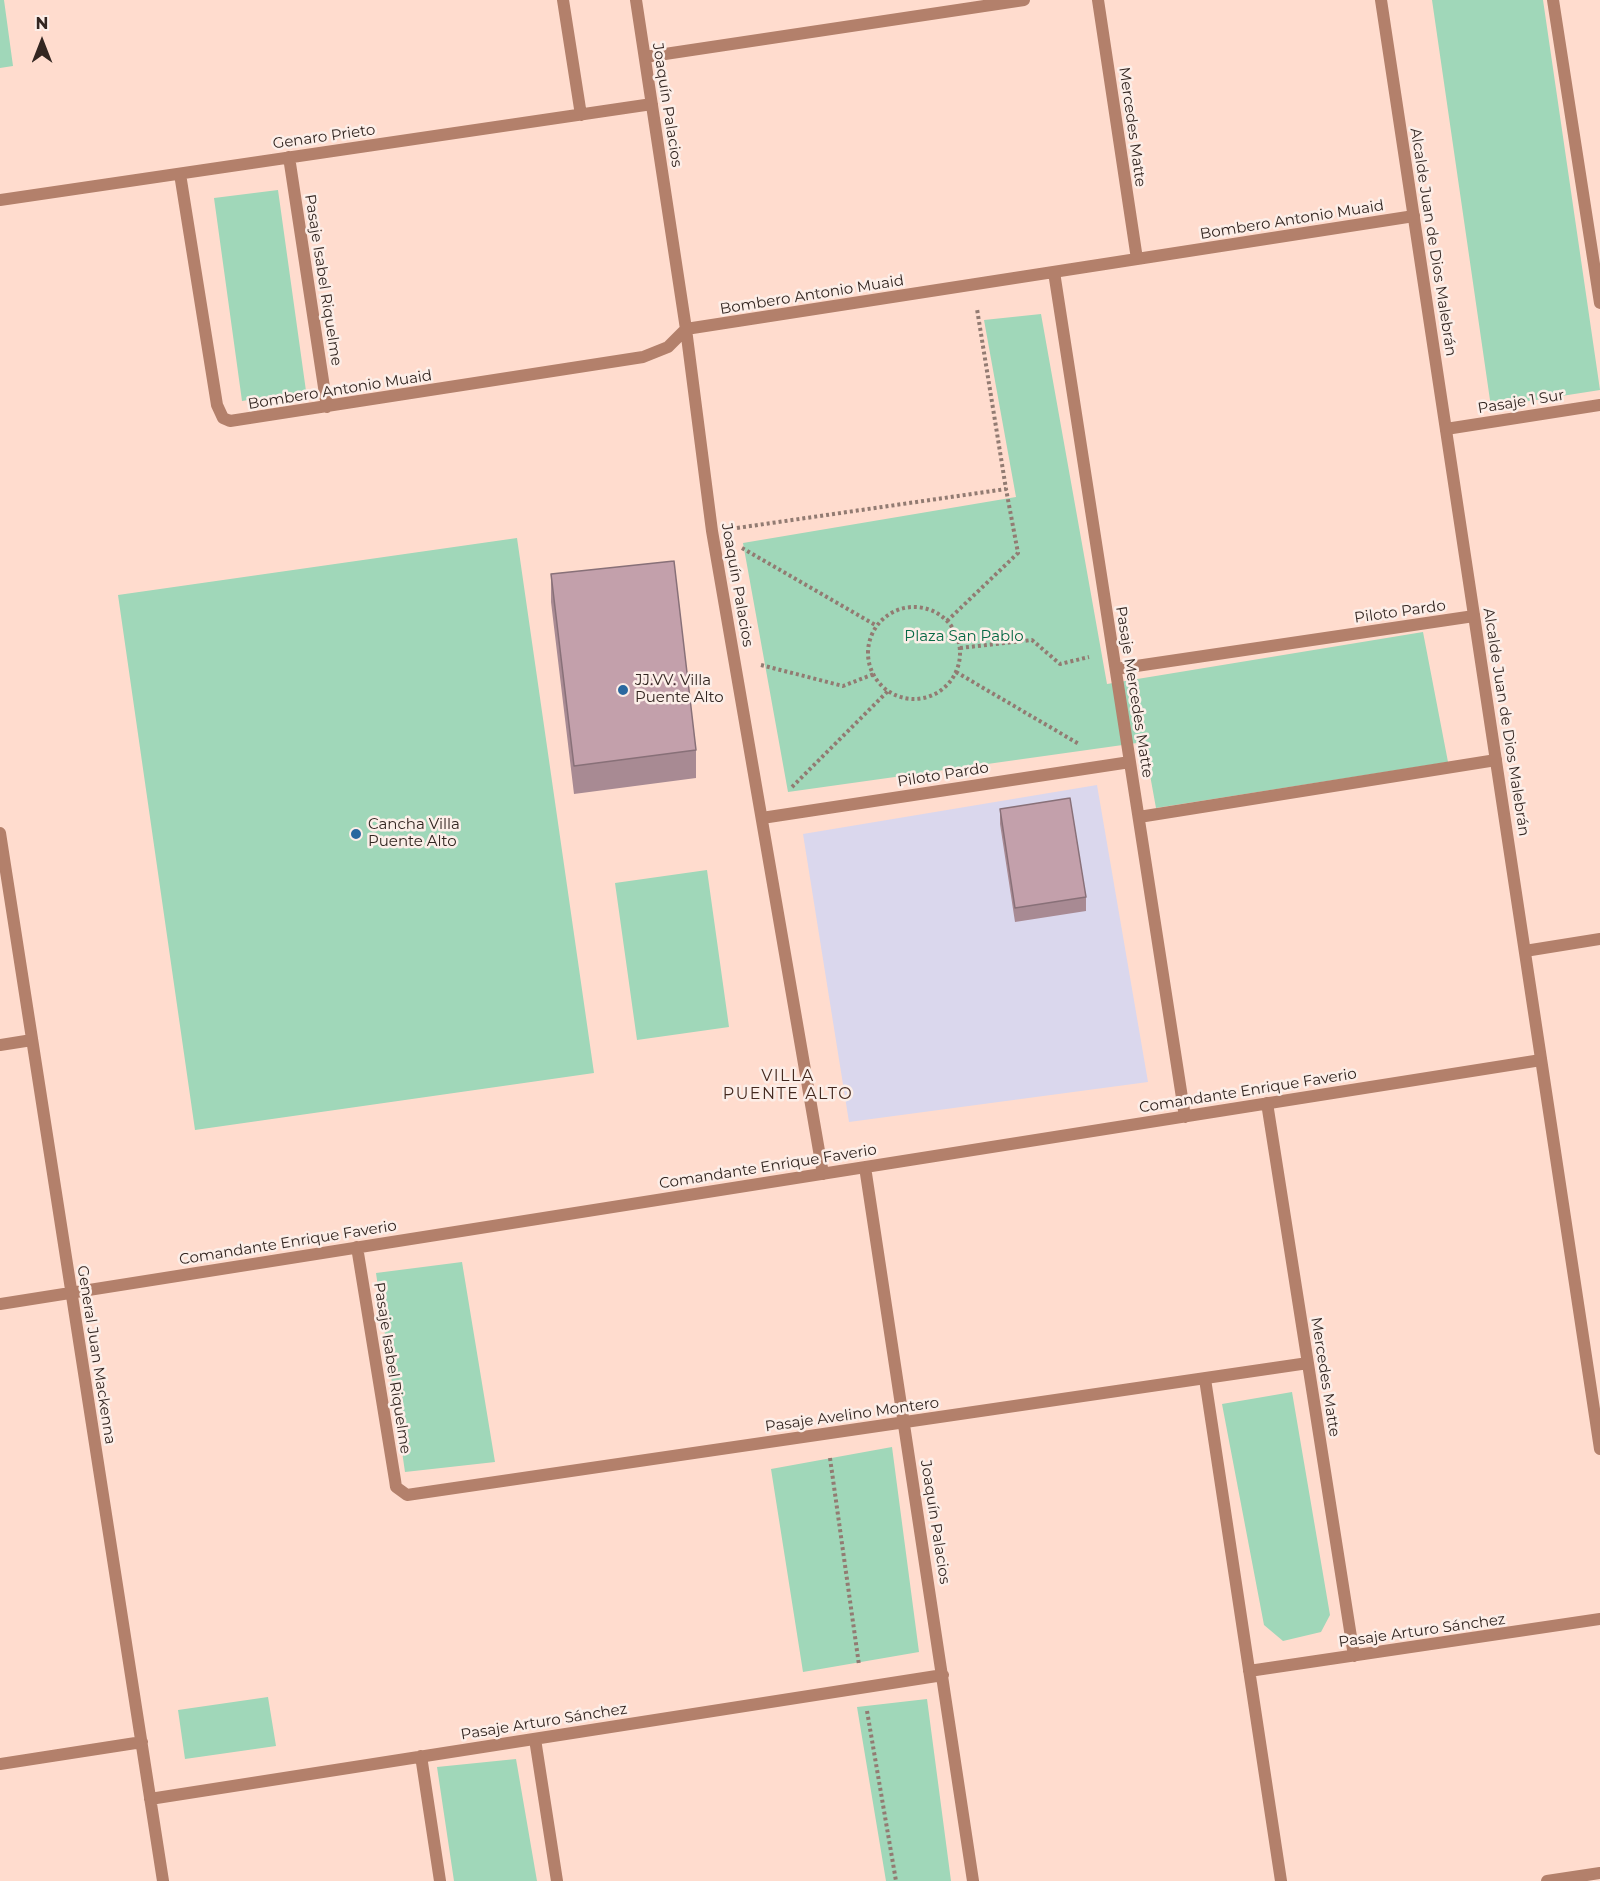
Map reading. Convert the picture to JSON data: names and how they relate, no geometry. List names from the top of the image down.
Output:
{
  "streets": {
    "street": [
      "Joaquín Palacios",
      "Mercedes Matte",
      "Genaro Prieto",
      "Bombero Antonio Muaid",
      "Alcalde Juan de Dios Malebrán",
      "Pasaje Isabel Riquelme",
      "Pasaje 1 Sur",
      "Piloto Pardo",
      "Pasaje Mercedes Matte",
      "Comandante Enrique Faverio",
      "General Juan Mackenna",
      "Pasaje Avelino Montero",
      "Pasaje Arturo Sánchez"
    ]
  },
  "crossings": [
    ["Joaquín Palacios", "Genaro Prieto"],
    ["Joaquín Palacios", "Bombero Antonio Muaid"],
    ["Joaquín Palacios", "Piloto Pardo"],
    ["Joaquín Palacios", "Comandante Enrique Faverio"],
    ["Joaquín Palacios", "Pasaje Avelino Montero"],
    ["Joaquín Palacios", "Pasaje Arturo Sánchez"],
    ["Mercedes Matte", "Bombero Antonio Muaid"],
    ["Mercedes Matte", "Comandante Enrique Faverio"],
    ["Mercedes Matte", "Pasaje Avelino Montero"],
    ["Mercedes Matte", "Pasaje Arturo Sánchez"],
    ["Genaro Prieto", "Bombero Antonio Muaid"],
    ["Genaro Prieto", "Pasaje Isabel Riquelme"],
    ["Bombero Antonio Muaid", "Alcalde Juan de Dios Malebrán"],
    ["Bombero Antonio Muaid", "Pasaje Isabel Riquelme"],
    ["Bombero Antonio Muaid", "Pasaje Mercedes Matte"],
    ["Alcalde Juan de Dios Malebrán", "Pasaje 1 Sur"],
    ["Alcalde Juan de Dios Malebrán", "Piloto Pardo"],
    ["Alcalde Juan de Dios Malebrán", "Comandante Enrique Faverio"],
    ["Pasaje Isabel Riquelme", "Comandante Enrique Faverio"],
    ["Pasaje Isabel Riquelme", "Pasaje Avelino Montero"],
    ["Piloto Pardo", "Pasaje Mercedes Matte"],
    ["Pasaje Mercedes Matte", "Comandante Enrique Faverio"],
    ["Comandante Enrique Faverio", "General Juan Mackenna"],
    ["General Juan Mackenna", "Pasaje Arturo Sánchez"]
  ],
  "districts": ["VILLA PUENTE ALTO"],
  "parks": ["Plaza San Pablo"],
  "places": ["JJ.VV. Villa Puente Alto", "Cancha Villa Puente Alto"],
  "north": "top"
}
